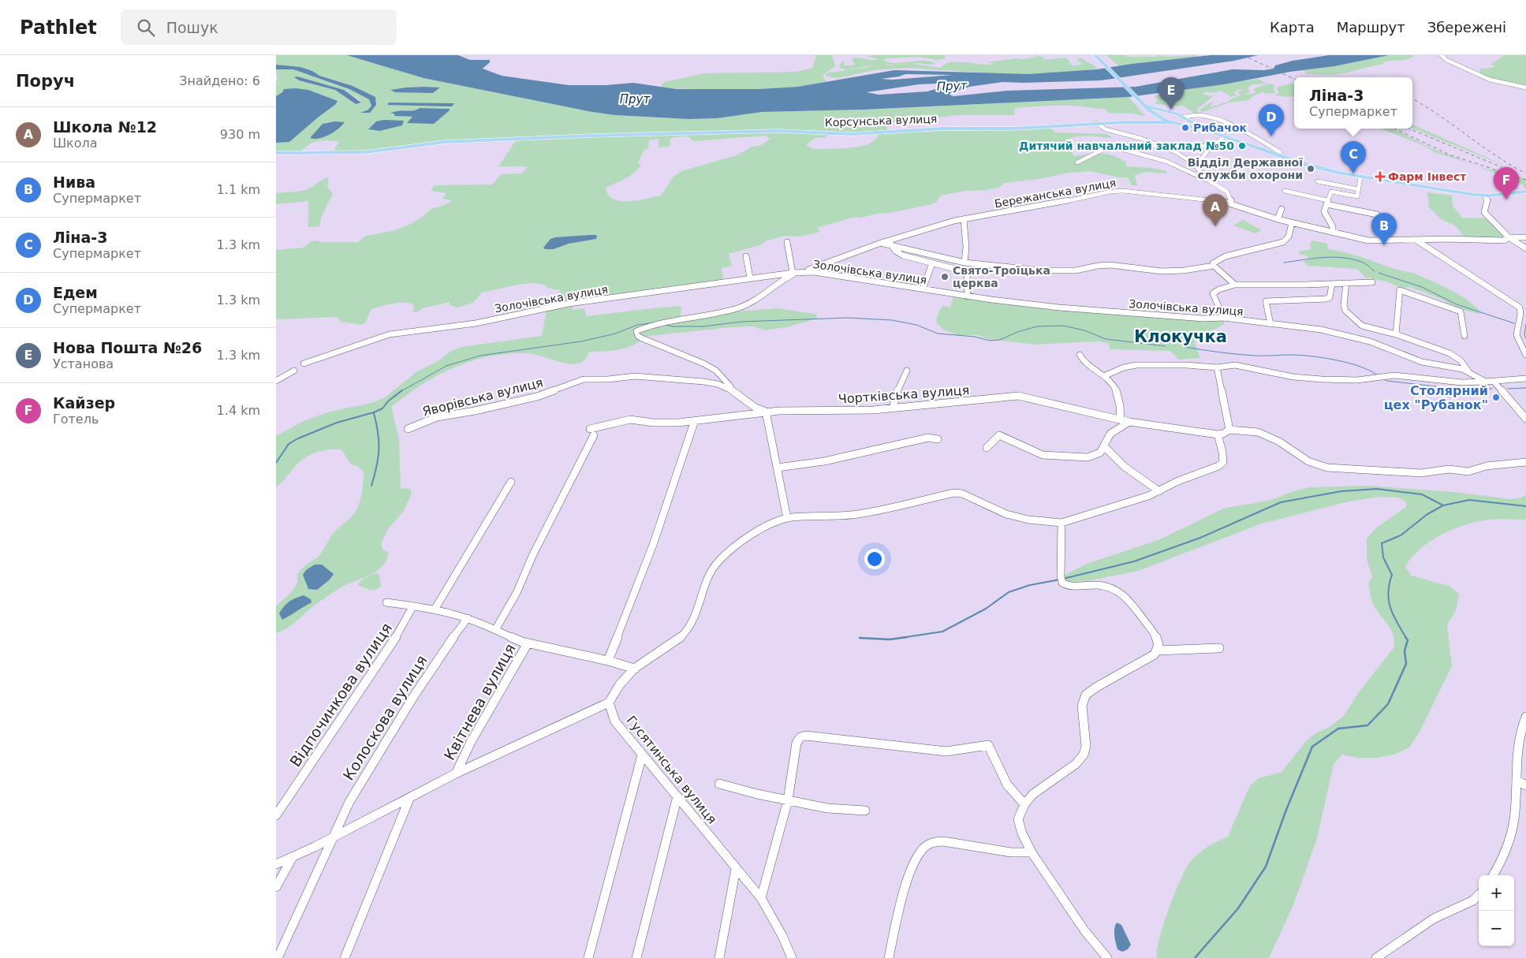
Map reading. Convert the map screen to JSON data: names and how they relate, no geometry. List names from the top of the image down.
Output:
{
  "streets": {
    "main road": ["Корсунська вулиця"],
    "street": [
      "Бережанська вулиця",
      "Золочівська вулиця",
      "Чортківська вулиця",
      "Яворівська вулиця",
      "Відпочинкова вулиця",
      "Квітнева вулиця",
      "Колоскова вулиця",
      "Гусятинська вулиця"
    ]
  },
  "crossings": [
    ["Бережанська вулиця", "Золочівська вулиця"],
    ["Бережанська вулиця", "Яворівська вулиця"],
    ["Чортківська вулиця", "Яворівська вулиця"]
  ],
  "districts": ["Клокучка"],
  "water": ["Прут"],
  "places": {
    "other": [
      "Рибачок",
      "Дитячий навчальний заклад №50",
      "Відділ Державної служби охорони",
      "Свято-Троїцька церква",
      "Столярний цех \"Рубанок\""
    ],
    "health": ["Фарм Інвест"]
  },
  "page": {
    "header": "Pathlet",
    "search": "Пошук",
    "nav": ["Карта", "Маршрут", "Збережені"],
    "heading": ["Поруч", "Знайдено: 6"],
    "popup": ["Ліна-3", "Супермаркет"],
    "pins": [
      "E",
      "D",
      "C",
      "F",
      "A",
      "B"
    ],
    "list": [
      {
        "mark": "A",
        "name": "Школа №12",
        "note": "Школа",
        "value": "930 m"
      },
      {
        "mark": "B",
        "name": "Нива",
        "note": "Супермаркет",
        "value": "1.1 km"
      },
      {
        "mark": "C",
        "name": "Ліна-3",
        "note": "Супермаркет",
        "value": "1.3 km"
      },
      {
        "mark": "D",
        "name": "Едем",
        "note": "Супермаркет",
        "value": "1.3 km"
      },
      {
        "mark": "E",
        "name": "Нова Пошта №26",
        "note": "Установа",
        "value": "1.3 km"
      },
      {
        "mark": "F",
        "name": "Кайзер",
        "note": "Готель",
        "value": "1.4 km"
      }
    ],
    "map_buttons": ["+", "−"]
  }
}
